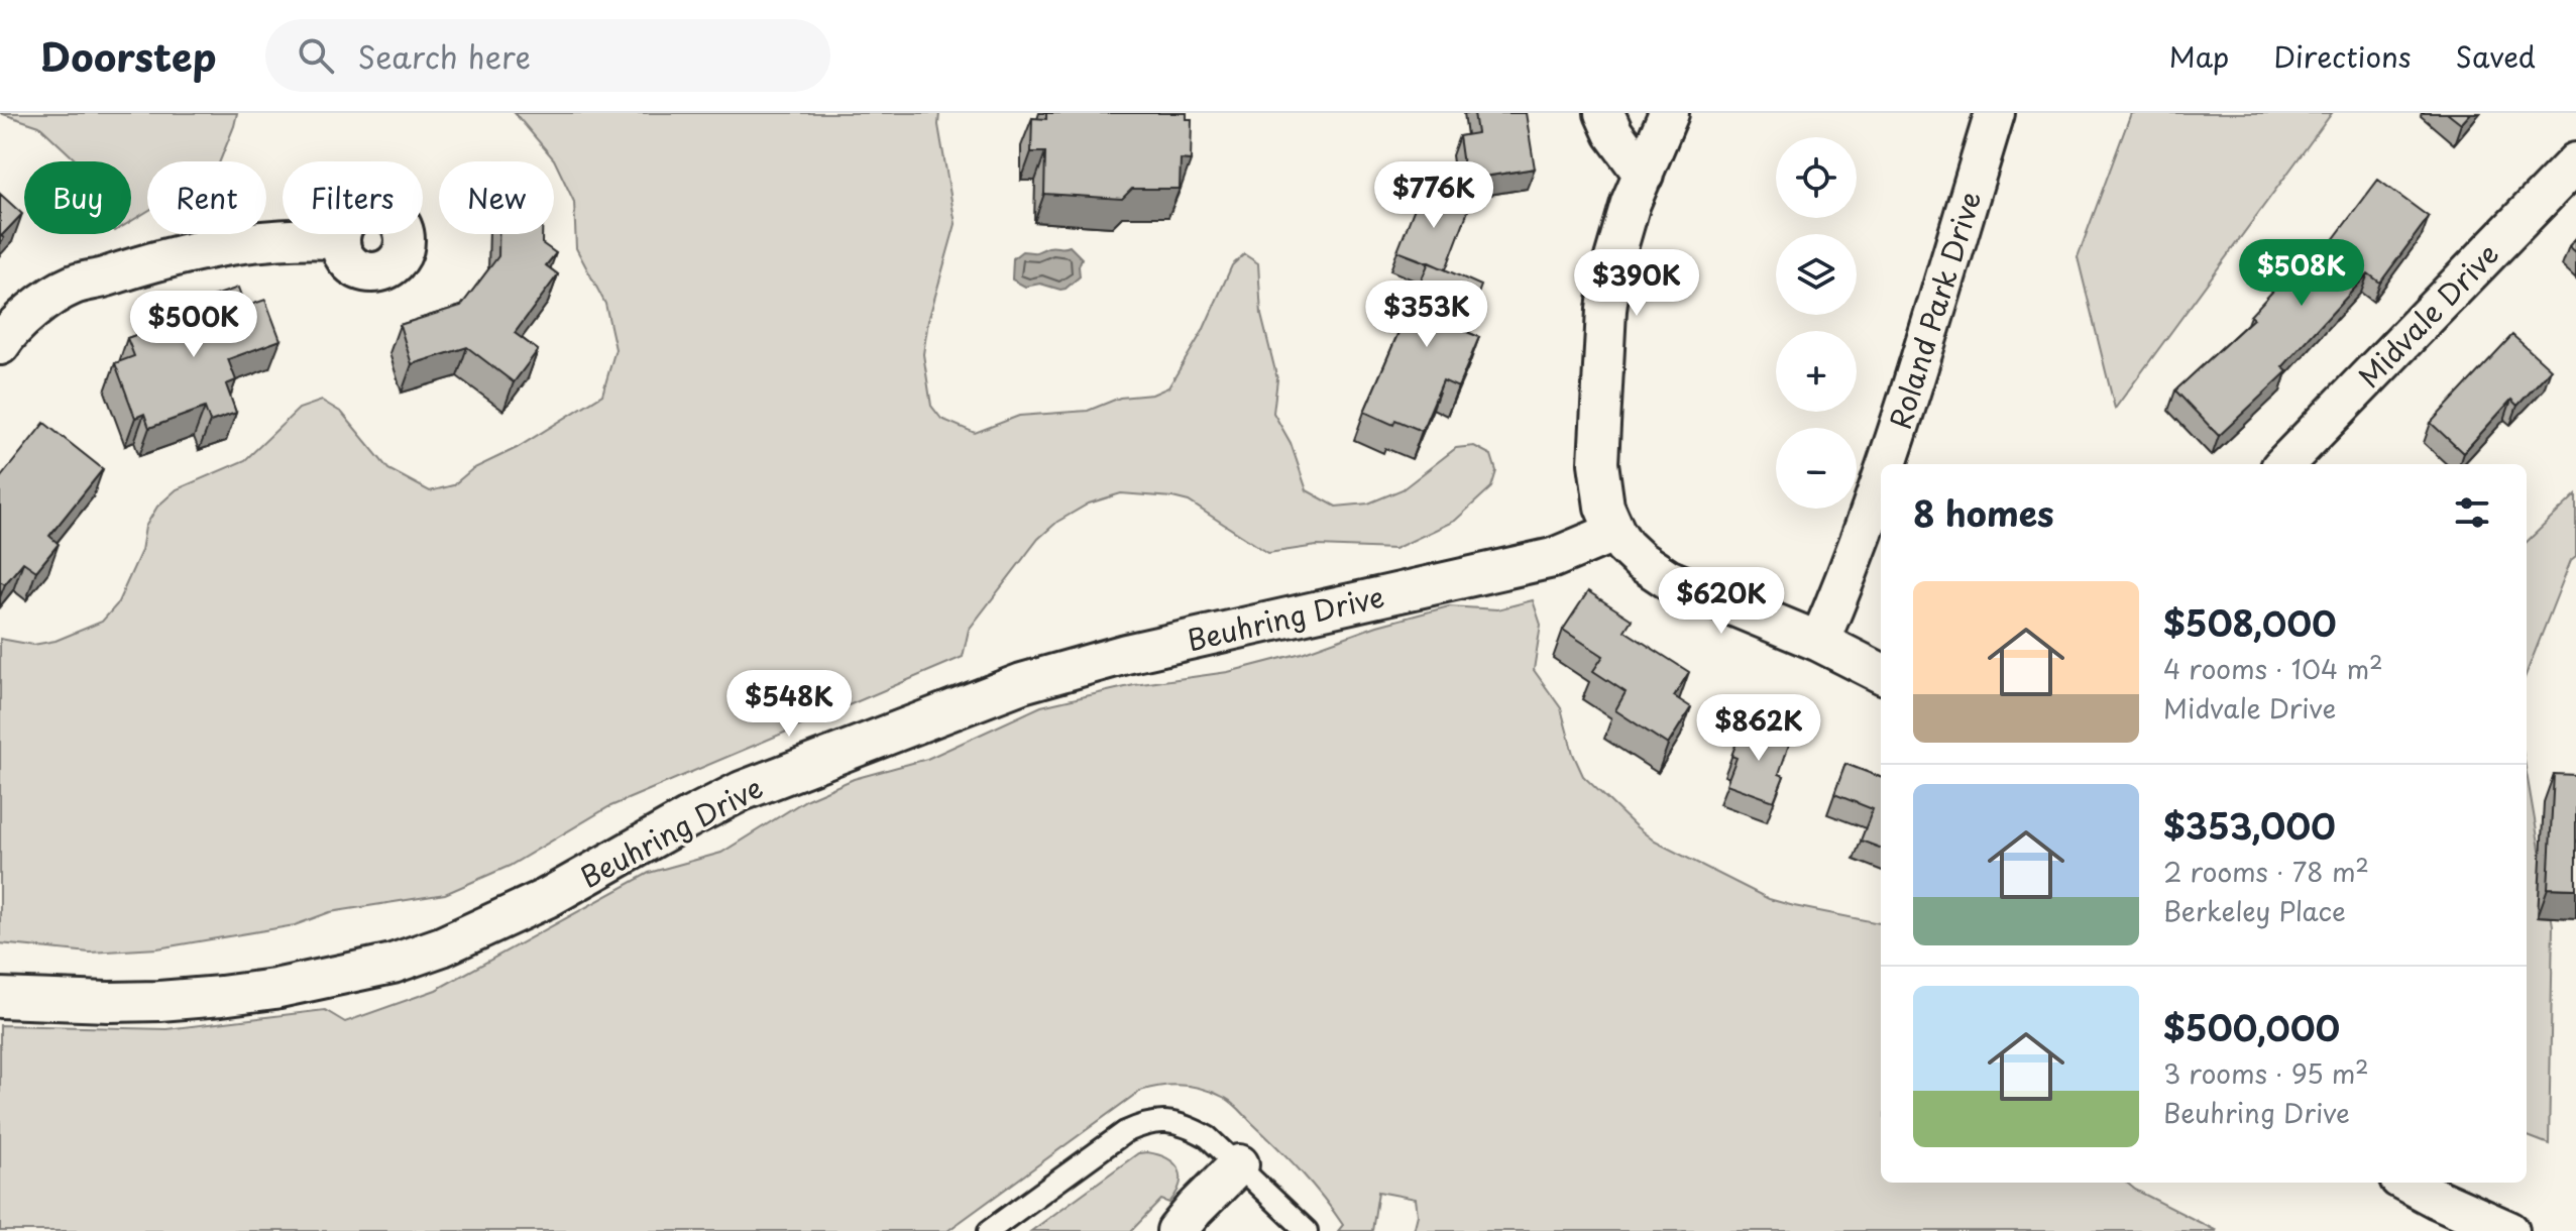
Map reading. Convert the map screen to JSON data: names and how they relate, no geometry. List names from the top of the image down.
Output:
{
  "streets": {
    "street": ["Roland Park Drive", "Midvale Drive", "Beuhring Drive"]
  },
  "page": {
    "header": "Doorstep",
    "search": "Search here",
    "nav": ["Map", "Directions", "Saved"],
    "map_buttons": ["+", "−"],
    "price": [
      "$776K",
      "$508K",
      "$390K",
      "$353K",
      "$500K",
      "$620K",
      "$548K",
      "$862K"
    ],
    "chip": [
      "Buy",
      "Rent",
      "Filters",
      "New"
    ],
    "heading": "8 homes",
    "list": [
      {
        "name": "$508,000",
        "note": "4 rooms · 104 m² · Midvale Drive"
      },
      {
        "name": "$353,000",
        "note": "2 rooms · 78 m² · Berkeley Place"
      },
      {
        "name": "$500,000",
        "note": "3 rooms · 95 m² · Beuhring Drive"
      }
    ]
  }
}
